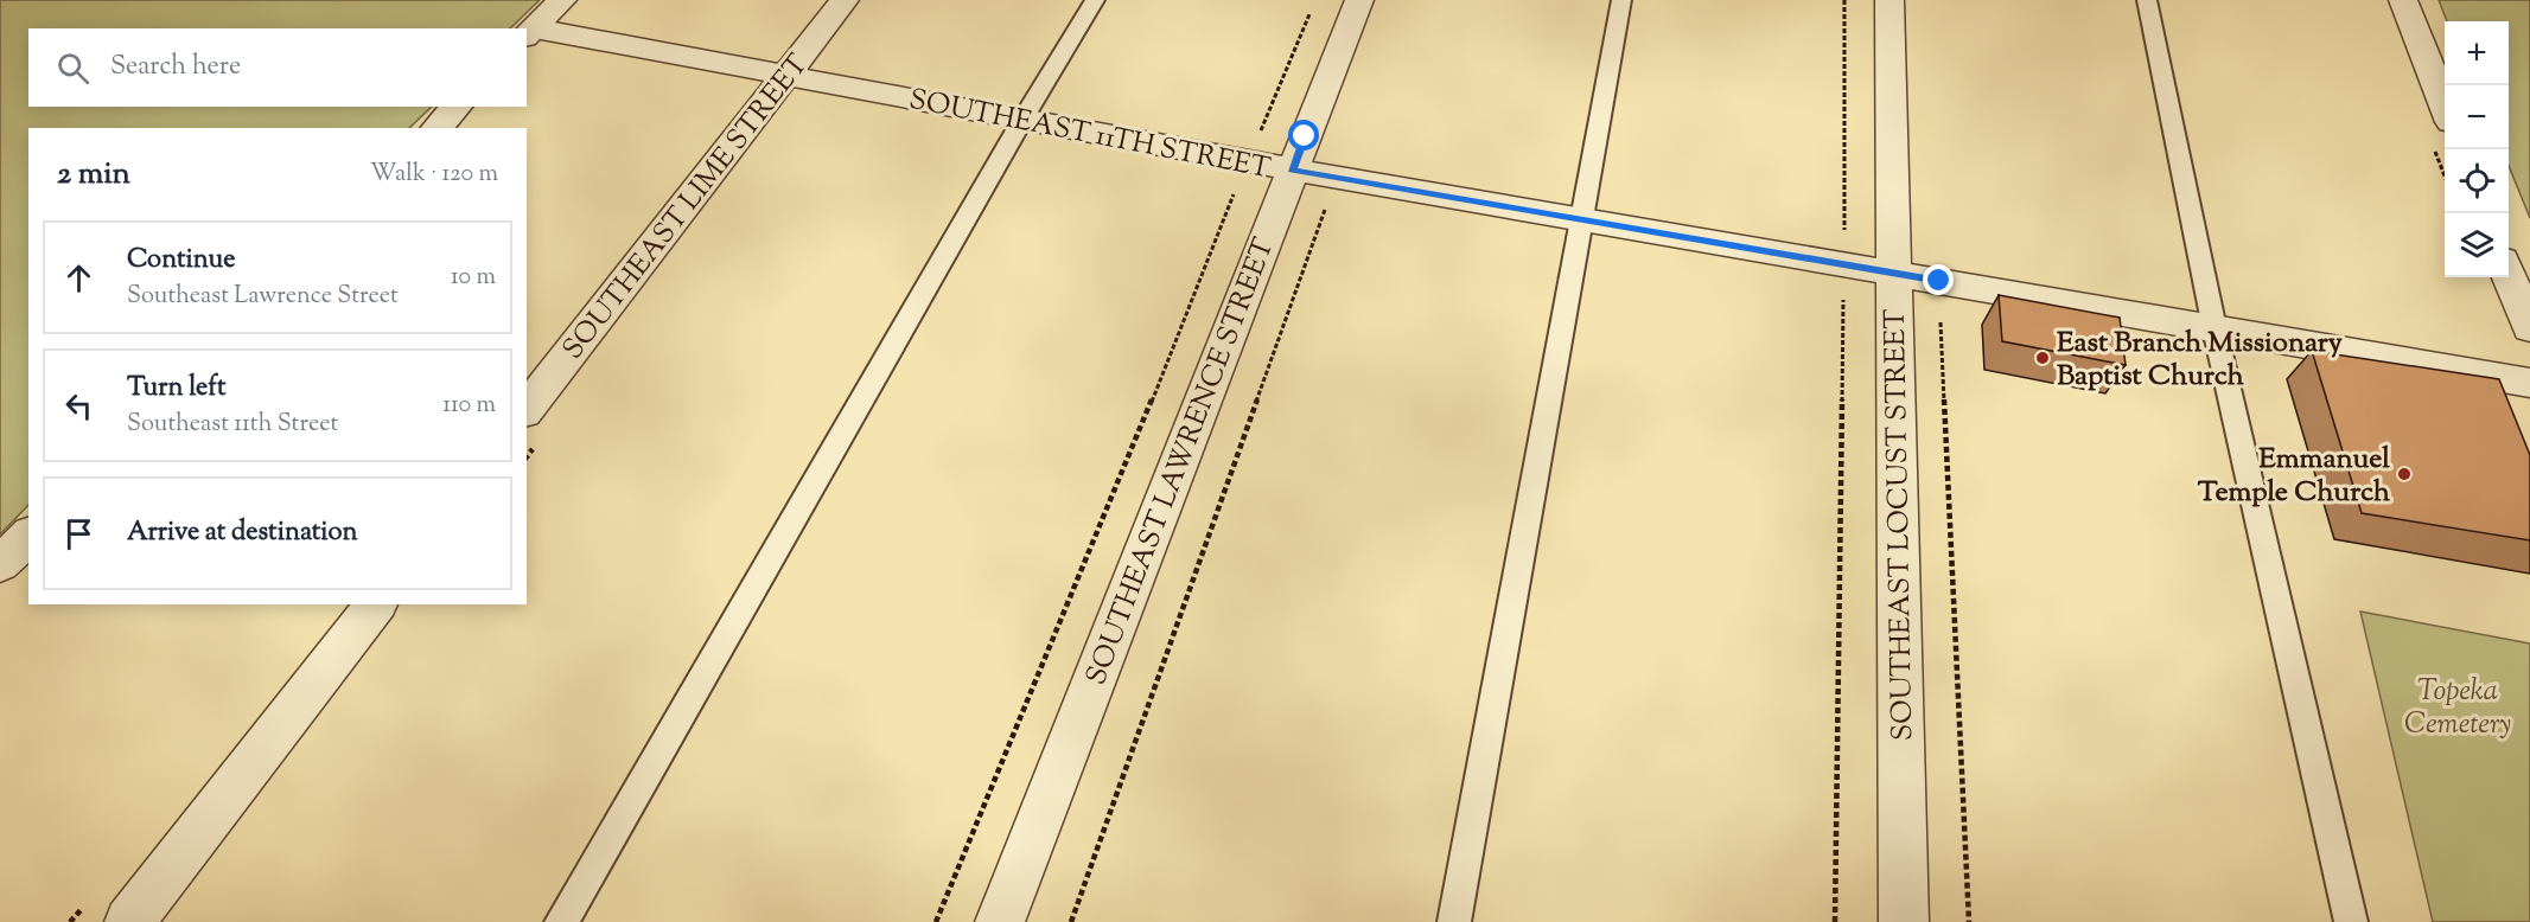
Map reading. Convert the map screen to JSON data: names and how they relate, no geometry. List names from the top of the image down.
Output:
{
  "streets": {
    "street": [
      "SOUTHEAST 11TH STREET",
      "SOUTHEAST LIME STREET",
      "SOUTHEAST LAWRENCE STREET",
      "SOUTHEAST LOCUST STREET"
    ]
  },
  "crossings": [
    ["SOUTHEAST 11TH STREET", "SOUTHEAST LIME STREET"],
    ["SOUTHEAST 11TH STREET", "SOUTHEAST LAWRENCE STREET"],
    ["SOUTHEAST 11TH STREET", "SOUTHEAST LOCUST STREET"]
  ],
  "parks": ["Topeka Cemetery"],
  "places": ["East Branch Missionary Baptist Church", "Emmanuel Temple Church"],
  "page": {
    "map_buttons": ["+", "−"],
    "search": "Search here",
    "heading": ["2 min", "Walk · 120 m"],
    "list": [
      ["Continue", "Southeast Lawrence Street", "10 m"],
      ["Turn left", "Southeast 11th Street", "110 m"],
      "Arrive at destination"
    ]
  }
}
